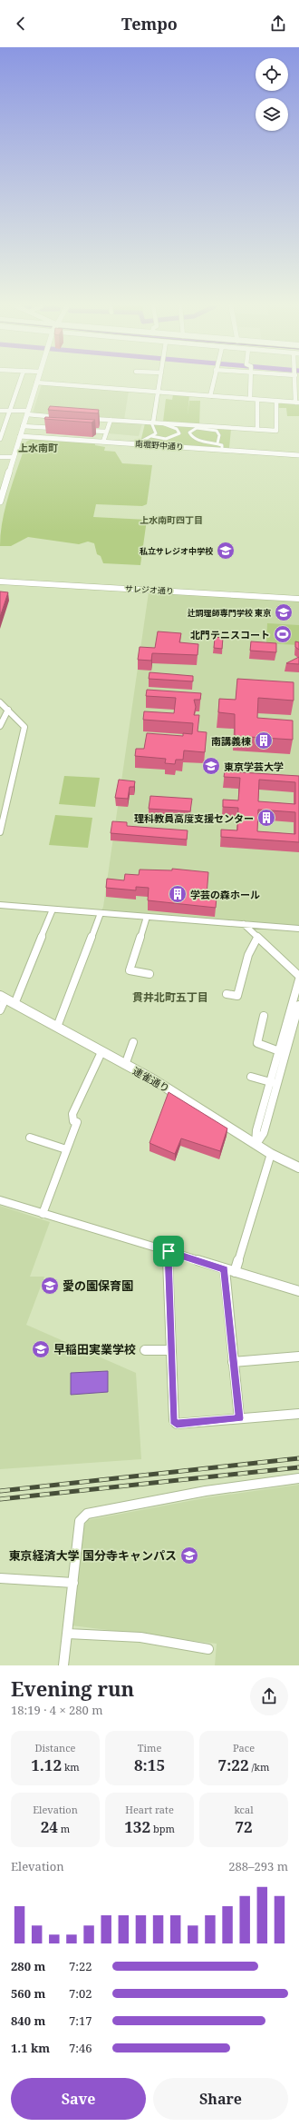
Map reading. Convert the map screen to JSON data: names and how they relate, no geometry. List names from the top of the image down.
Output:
{
  "streets": {
    "main road": ["連雀通り"],
    "street": ["南堀野中通り", "サレジオ通り"]
  },
  "districts": ["上水南町", "上水南町四丁目", "貫井北町五丁目"],
  "places": {
    "school or university": [
      "私立サレジオ中学校",
      "辻調理師専門学校 東京",
      "東京学芸大学",
      "愛の園保育園",
      "早稲田実業学校",
      "東京経済大学 国分寺キャンパス"
    ],
    "sports": ["北門テニスコート"],
    "building": ["南講義棟", "理科教員高度支援センター", "学芸の森ホール"]
  },
  "page": {
    "header": "Tempo",
    "heading": ["Evening run", "18:19 · 4 × 280 m"],
    "stats": [
      ["Distance", "1.12 km"],
      ["Time", "8:15"],
      ["Pace", "7:22 /km"],
      ["Elevation", "24 m"],
      ["Heart rate", "132 bpm"],
      ["kcal", "72"]
    ],
    "chart": ["Elevation", "288–293 m"],
    "list": [
      {
        "name": "280 m",
        "note": "7:22"
      },
      {
        "name": "560 m",
        "note": "7:02"
      },
      {
        "name": "840 m",
        "note": "7:17"
      },
      {
        "name": "1.1 km",
        "note": "7:46"
      }
    ],
    "buttons": ["Save", "Share"]
  }
}
